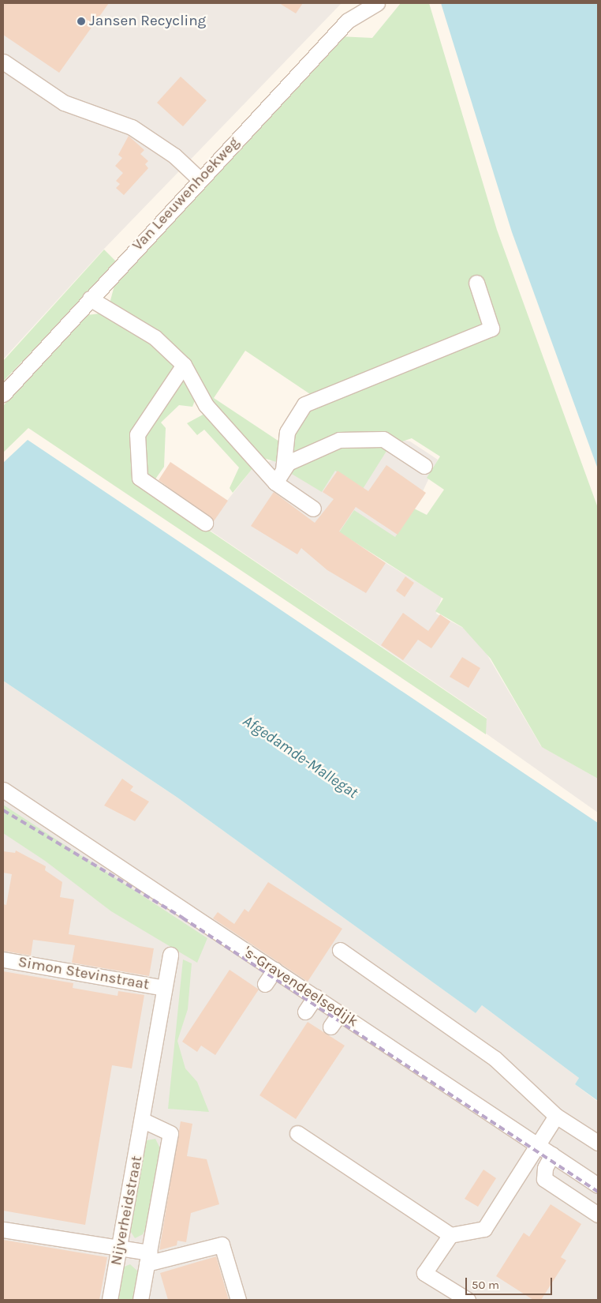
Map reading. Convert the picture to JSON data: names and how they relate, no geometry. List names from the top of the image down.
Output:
{
  "streets": {
    "street": [
      "Van Leeuwenhoekweg",
      "Simon Stevinstraat",
      "'s-Gravendeelsedijk",
      "Nijverheidstraat"
    ]
  },
  "crossings": [
    ["Simon Stevinstraat", "Nijverheidstraat"]
  ],
  "water": ["Afgedamde-Mallegat"],
  "places": ["Jansen Recycling"],
  "scale_bar": "50 m"
}
